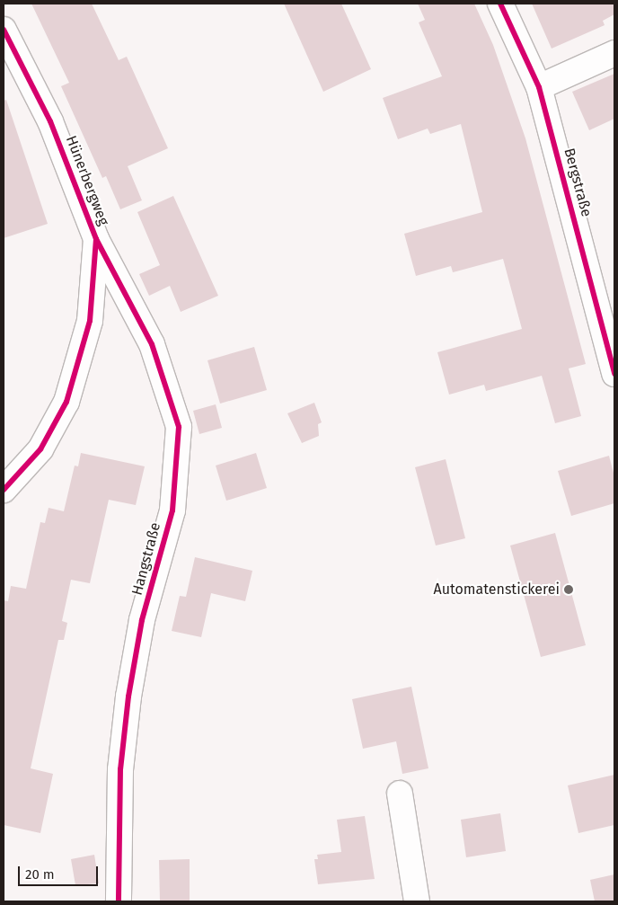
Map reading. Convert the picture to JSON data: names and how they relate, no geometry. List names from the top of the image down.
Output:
{
  "streets": {
    "street": ["Hünerbergweg", "Bergstraße", "Hangstraße"]
  },
  "crossings": [
    ["Hünerbergweg", "Hangstraße"]
  ],
  "places": ["Automatenstickerei"],
  "scale_bar": "20 m"
}
